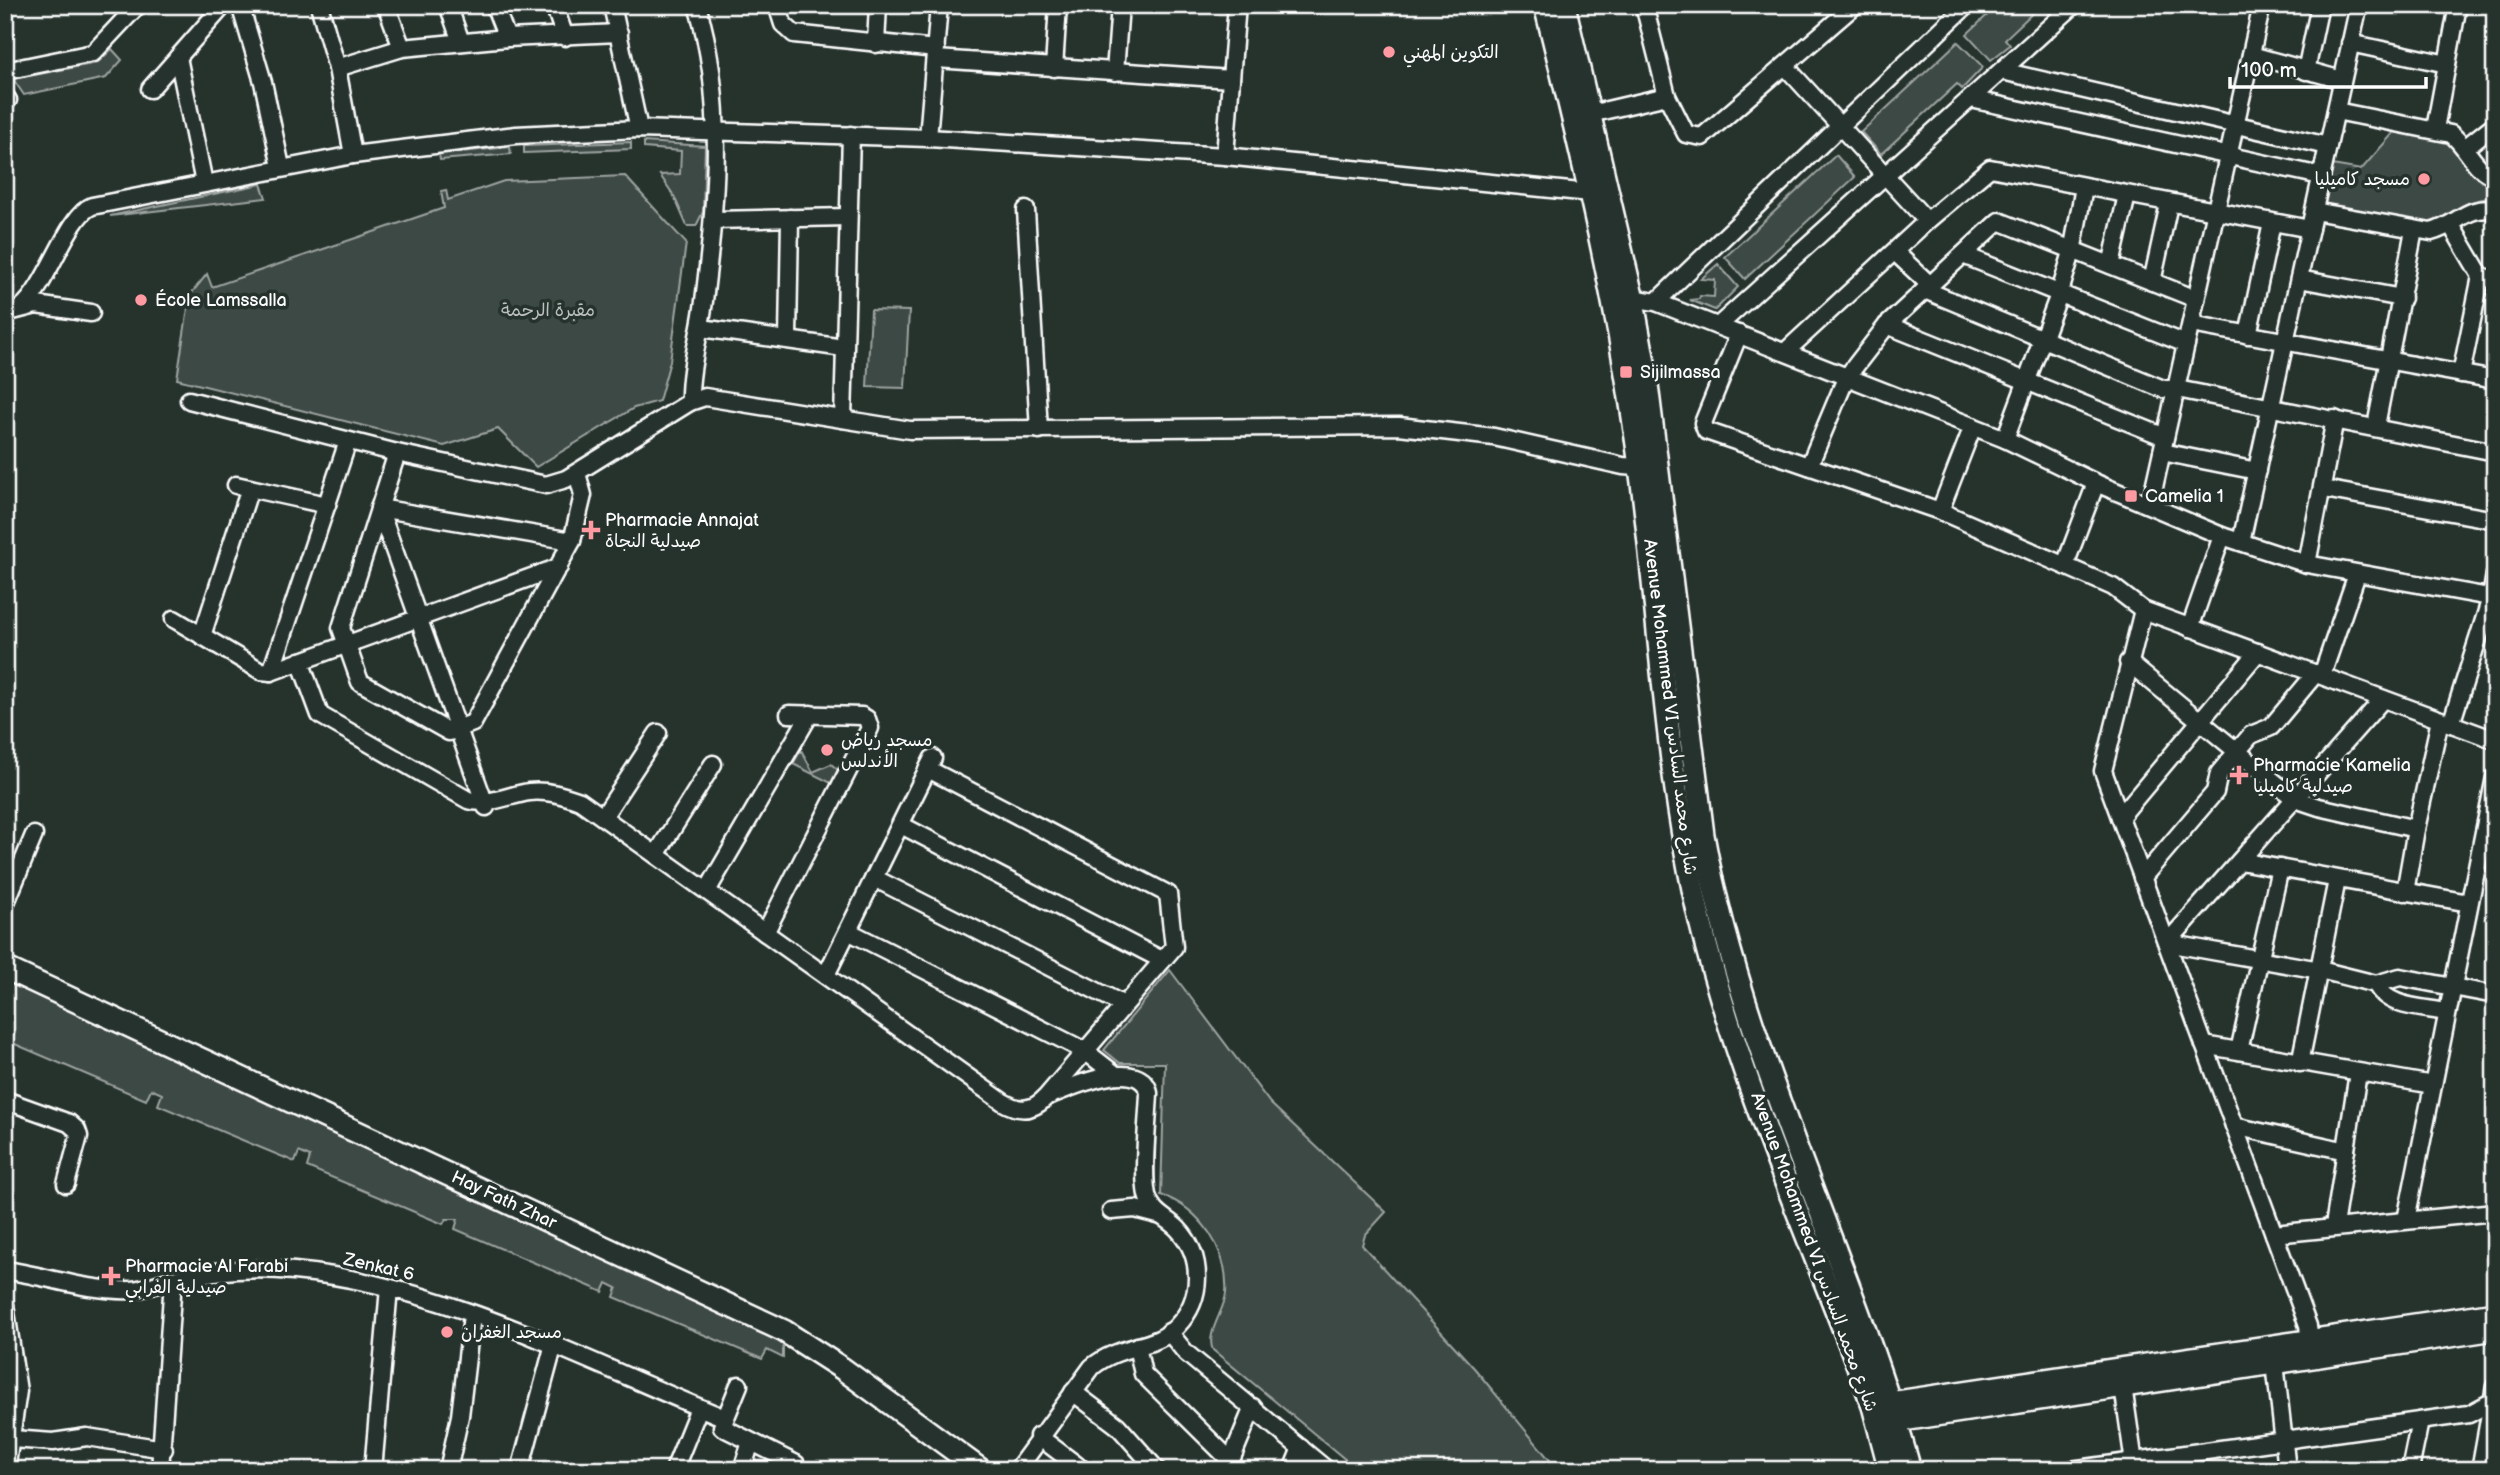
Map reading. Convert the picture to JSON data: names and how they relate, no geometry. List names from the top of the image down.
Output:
{
  "streets": {
    "street": ["Avenue Mohammed VI شارع محمد السادس", "Hay Fath Zhar", "Zenkat 6"]
  },
  "parks": ["مقبرة الرحمة"],
  "places": {
    "other": [
      "التكوين المهني",
      "مسجد كاميليا",
      "École Lamssalla",
      "مسجد رياض الأندلس",
      "مسجد الغفران"
    ],
    "transit": ["Sijilmassa", "Camelia 1"],
    "health": ["Pharmacie Annajat صيدلية النجاة", "Pharmacie Kamelia صيدلية كاميليا", "Pharmacie Al Farabi صيدلية الفرابي"]
  },
  "scale_bar": "100 m"
}
